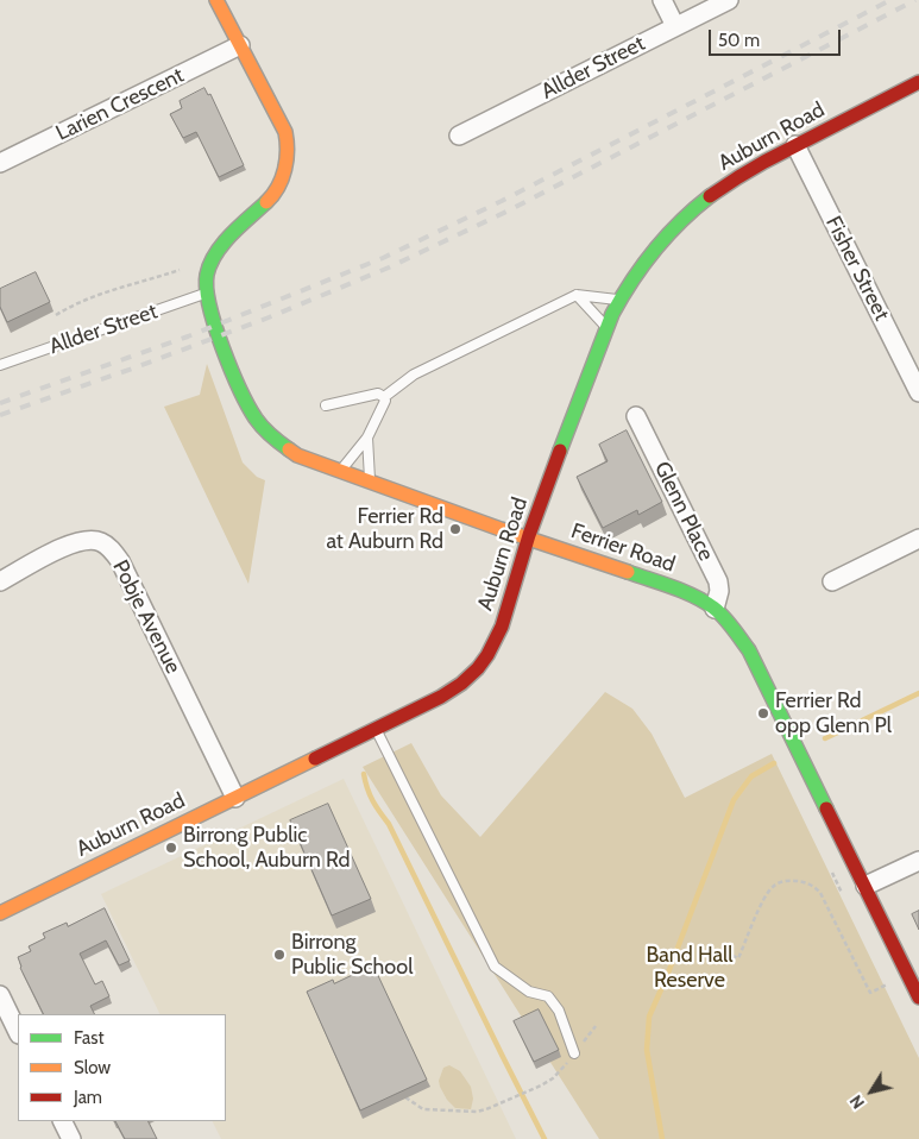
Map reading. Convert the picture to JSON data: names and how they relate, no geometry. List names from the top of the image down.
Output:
{
  "streets": {
    "main road": ["Auburn Road", "Ferrier Road"],
    "street": [
      "Allder Street",
      "Larien Crescent",
      "Fisher Street",
      "Glenn Place",
      "Pobje Avenue"
    ]
  },
  "crossings": [
    ["Allder Street", "Ferrier Road"],
    ["Larien Crescent", "Ferrier Road"],
    ["Auburn Road", "Fisher Street"],
    ["Auburn Road", "Ferrier Road"],
    ["Auburn Road", "Pobje Avenue"],
    ["Glenn Place", "Ferrier Road"]
  ],
  "parks": ["Band Hall Reserve"],
  "places": [
    "Ferrier Rd at Auburn Rd",
    "Ferrier Rd opp Glenn Pl",
    "Birrong Public School, Auburn Rd",
    "Birrong Public School"
  ],
  "legend": ["Fast", "Slow", "Jam"],
  "scale_bar": "50 m",
  "north": "bottom left"
}
